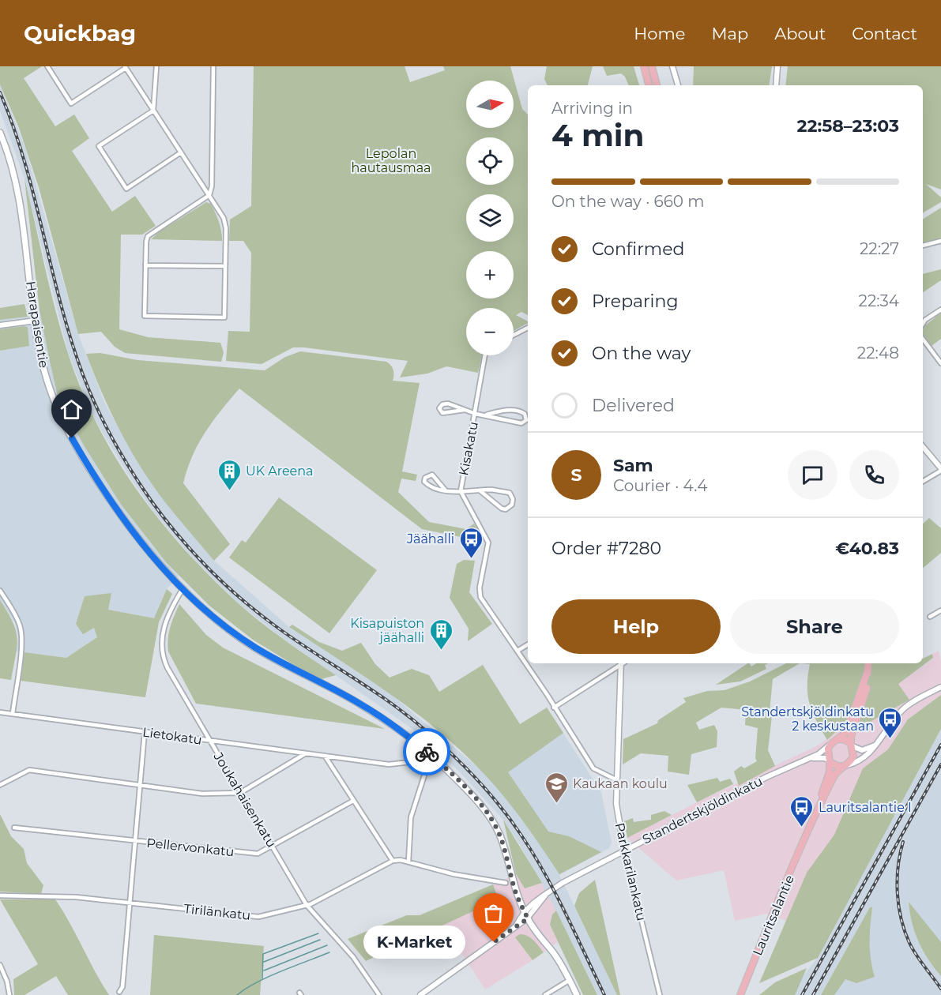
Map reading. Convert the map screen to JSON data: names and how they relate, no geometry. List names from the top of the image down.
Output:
{
  "streets": {
    "main road": ["Harapaisentie", "Lauritsalantie"],
    "street": [
      "Kisakatu",
      "Lietokatu",
      "Joukahaisenkatu",
      "Standertskjöldinkatu",
      "Pellervonkatu",
      "Parkkarilankatu",
      "Tirilänkatu"
    ]
  },
  "crossings": [
    ["Harapaisentie", "Lietokatu"],
    ["Harapaisentie", "Joukahaisenkatu"],
    ["Harapaisentie", "Standertskjöldinkatu"],
    ["Kisakatu", "Parkkarilankatu"],
    ["Lietokatu", "Joukahaisenkatu"],
    ["Joukahaisenkatu", "Pellervonkatu"],
    ["Joukahaisenkatu", "Tirilänkatu"],
    ["Standertskjöldinkatu", "Parkkarilankatu"],
    ["Standertskjöldinkatu", "Lauritsalantie"]
  ],
  "parks": ["Lepolan hautausmaa"],
  "places": {
    "building": ["UK Areena", "Kisapuiston jäähalli"],
    "bus stop": ["Jäähalli", "Standertskjöldinkatu 2 keskustaan", "Lauritsalantie I"],
    "school or university": ["Kaukaan koulu"],
    "other": ["K-Market"]
  },
  "north": "right",
  "page": {
    "header": "Quickbag",
    "nav": [
      "Home",
      "Map",
      "About",
      "Contact"
    ],
    "map_buttons": ["+", "−"],
    "heading": ["4 min", "Arriving in", "22:58–23:03"],
    "panel": [
      "Sam",
      "Courier · 4.4",
      "Order #7280",
      "€40.83"
    ],
    "bar": "On the way · 660 m",
    "list": [
      ["Confirmed", "22:27"],
      ["Preparing", "22:34"],
      ["On the way", "22:48"],
      "Delivered"
    ],
    "round": "S",
    "buttons": ["Help", "Share"],
    "bubble": "K-Market"
  }
}
